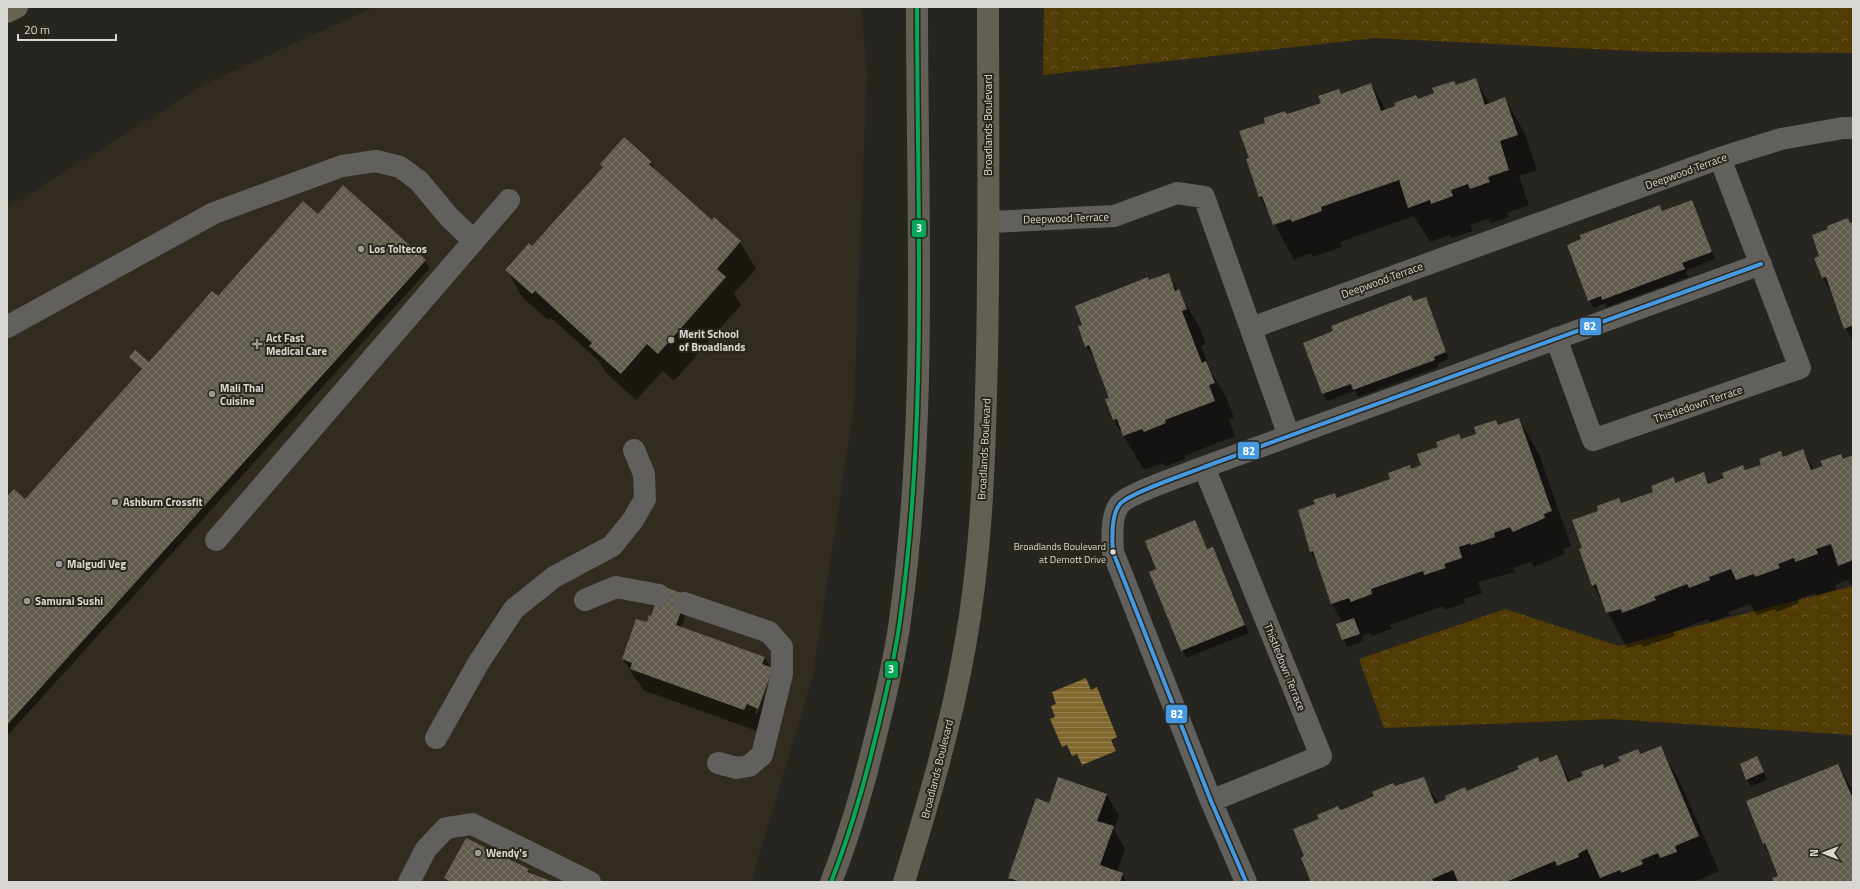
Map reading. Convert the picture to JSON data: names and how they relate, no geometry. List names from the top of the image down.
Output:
{
  "streets": {
    "main road": ["Broadlands Boulevard"],
    "street": ["Deepwood Terrace", "Thistledown Terrace"]
  },
  "crossings": [
    ["Broadlands Boulevard", "Deepwood Terrace"],
    ["Deepwood Terrace", "Thistledown Terrace"]
  ],
  "places": {
    "other": [
      "Los Toltecos",
      "Merit School of Broadlands",
      "Mali Thai Cuisine",
      "Ashburn Crossfit",
      "Broadlands Boulevard at Demott Drive",
      "Malgudi Veg",
      "Samurai Sushi",
      "Wendy's"
    ],
    "health": ["Act Fast Medical Care"]
  },
  "lines": ["transit line 3", "transit line 82"],
  "scale_bar": "20 m",
  "north": "left"
}
